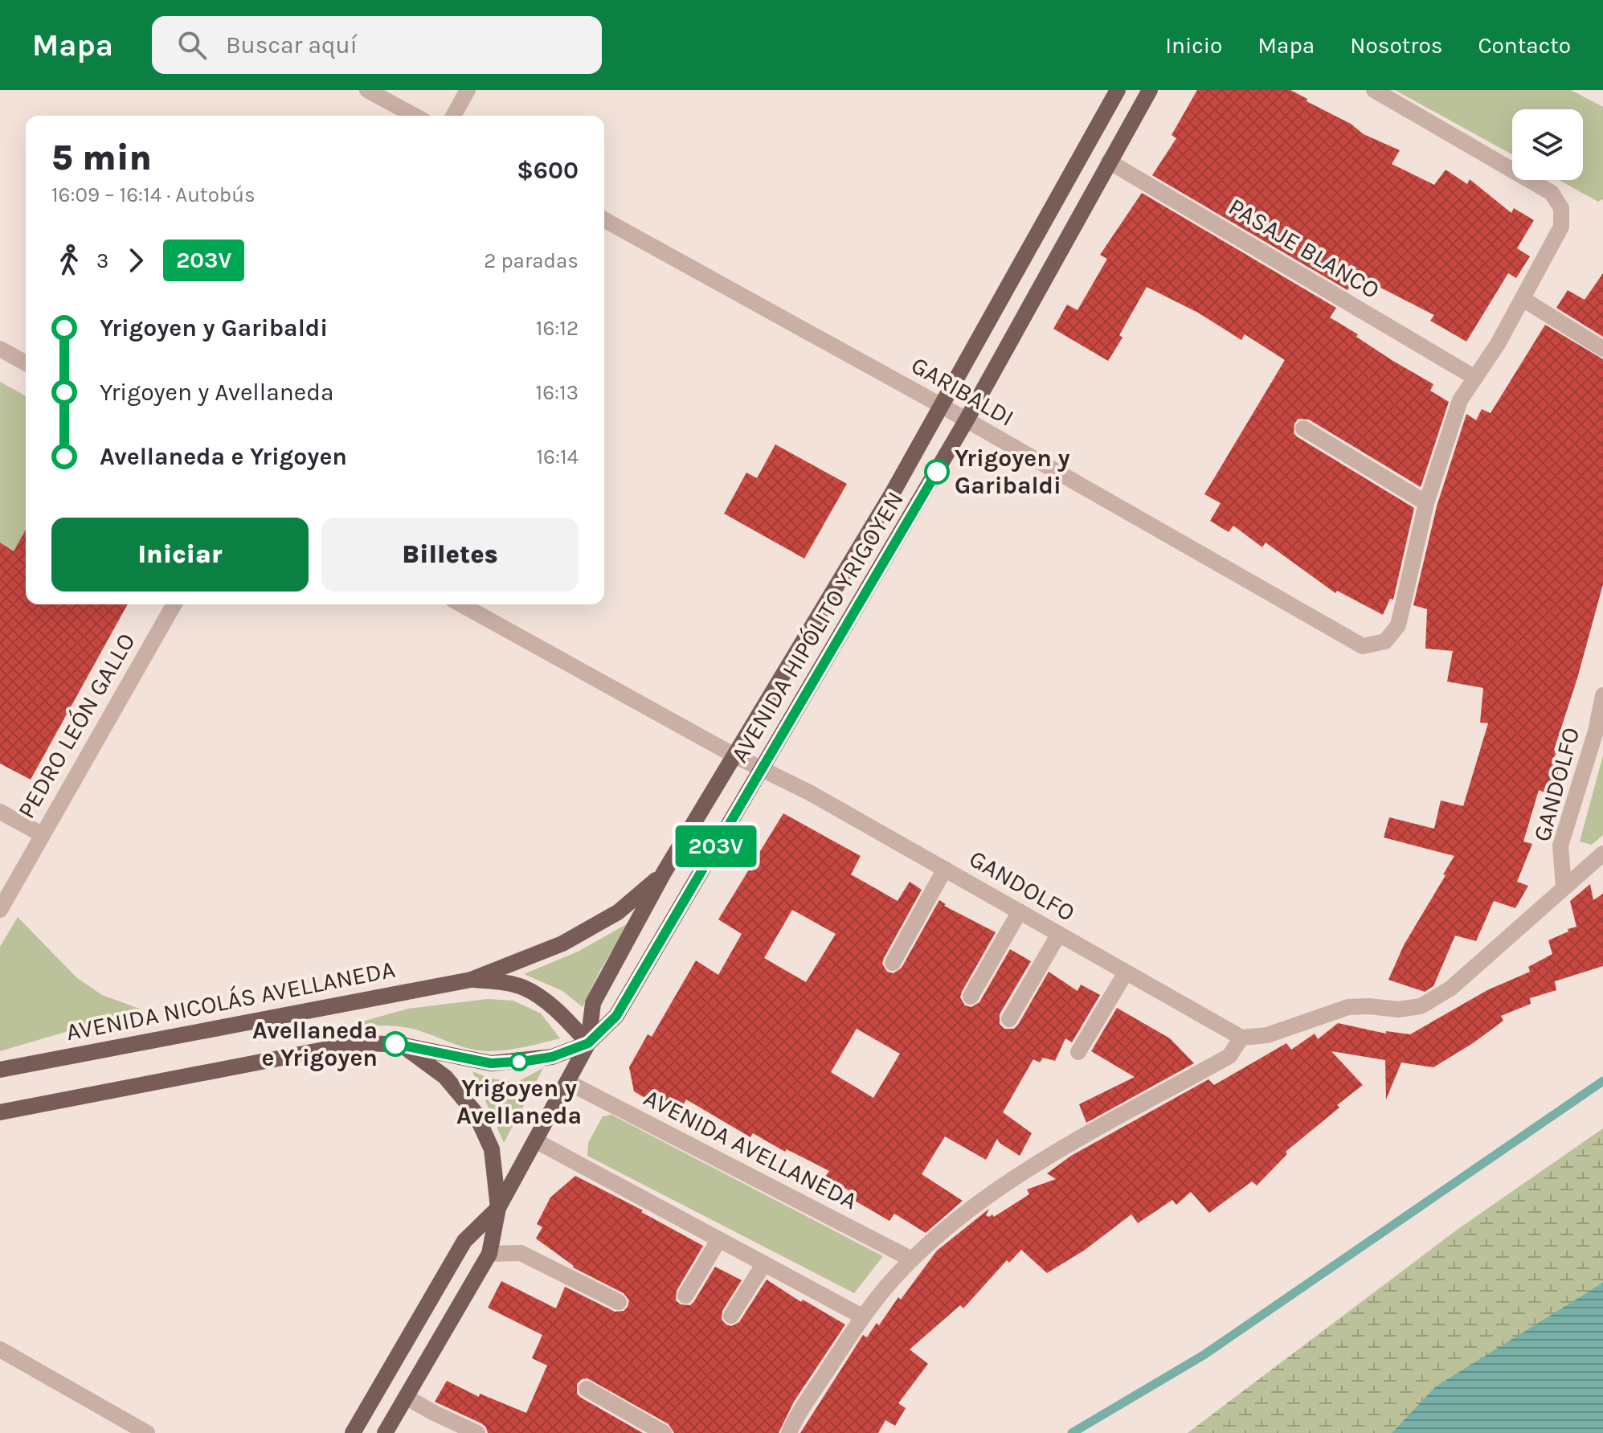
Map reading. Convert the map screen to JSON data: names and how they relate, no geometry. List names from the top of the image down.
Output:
{
  "streets": {
    "main road": ["AVENIDA HIPÓLITO YRIGOYEN", "AVENIDA NICOLÁS AVELLANEDA"],
    "street": [
      "PASAJE BLANCO",
      "GARIBALDI",
      "PEDRO LEÓN GALLO",
      "GANDOLFO",
      "AVENIDA AVELLANEDA"
    ]
  },
  "crossings": [
    ["PASAJE BLANCO", "AVENIDA HIPÓLITO YRIGOYEN"],
    ["GARIBALDI", "AVENIDA HIPÓLITO YRIGOYEN"],
    ["AVENIDA HIPÓLITO YRIGOYEN", "GANDOLFO"],
    ["AVENIDA HIPÓLITO YRIGOYEN", "AVENIDA NICOLÁS AVELLANEDA"],
    ["AVENIDA HIPÓLITO YRIGOYEN", "AVENIDA AVELLANEDA"]
  ],
  "places": ["Yrigoyen y Garibaldi", "Avellaneda e Yrigoyen", "Yrigoyen y Avellaneda"],
  "lines": ["bus line 203V"],
  "page": {
    "header": "Mapa",
    "search": "Buscar aquí",
    "nav": [
      "Inicio",
      "Mapa",
      "Nosotros",
      "Contacto"
    ],
    "on_map": "203V",
    "heading": ["5 min", "16:09 – 16:14 · Autobús", "$600"],
    "legs": ["3", "203V", "2 paradas"],
    "list": [
      {
        "name": "Yrigoyen y Garibaldi",
        "value": "16:12"
      },
      {
        "name": "Yrigoyen y Avellaneda",
        "value": "16:13"
      },
      {
        "name": "Avellaneda e Yrigoyen",
        "value": "16:14"
      }
    ],
    "buttons": ["Iniciar", "Billetes"]
  }
}
